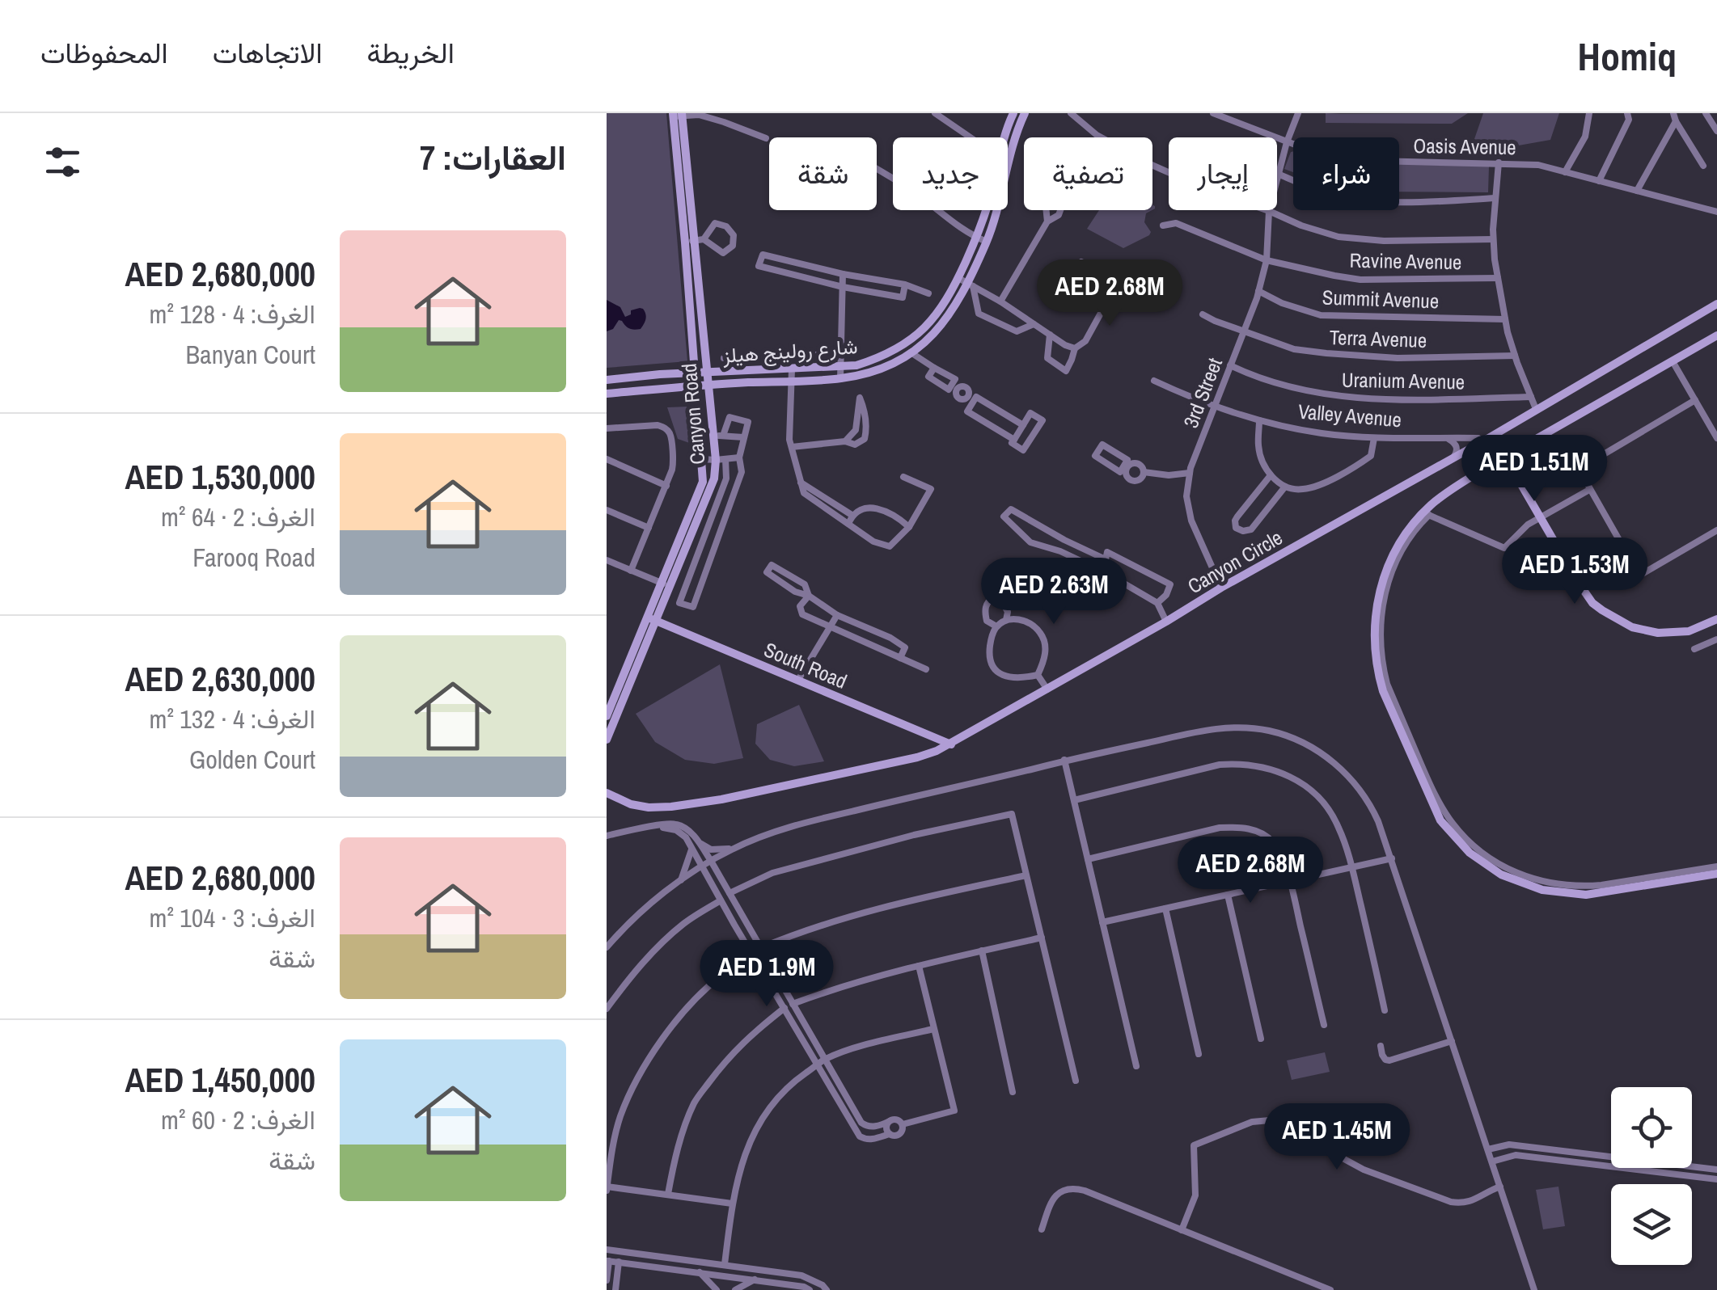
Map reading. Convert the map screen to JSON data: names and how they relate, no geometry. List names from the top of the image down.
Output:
{
  "streets": {
    "main road": [
      "شارع رولينج هيلز",
      "Canyon Road",
      "Canyon Circle",
      "South Road"
    ],
    "street": [
      "Oasis Avenue",
      "Ravine Avenue",
      "Summit Avenue",
      "Terra Avenue",
      "Uranium Avenue",
      "3rd Street",
      "Valley Avenue"
    ]
  },
  "crossings": [
    ["Oasis Avenue", "3rd Street"],
    ["Ravine Avenue", "3rd Street"],
    ["Summit Avenue", "3rd Street"],
    ["Terra Avenue", "3rd Street"],
    ["شارع رولينج هيلز", "Canyon Road"],
    ["Uranium Avenue", "3rd Street"],
    ["3rd Street", "Valley Avenue"],
    ["3rd Street", "Canyon Circle"],
    ["Canyon Road", "South Road"],
    ["Valley Avenue", "Canyon Circle"],
    ["Canyon Circle", "South Road"]
  ],
  "page": {
    "header": "Homiq",
    "nav": ["الخريطة", "الاتجاهات", "المحفوظات"],
    "heading": "العقارات: 7",
    "chip": [
      "شراء",
      "إيجار",
      "تصفية",
      "جديد",
      "شقة"
    ],
    "list": [
      {
        "name": "AED 2,680,000",
        "note": "الغرف: 4 · 128 m² · Banyan Court"
      },
      {
        "name": "AED 1,530,000",
        "note": "الغرف: 2 · 64 m² · Farooq Road"
      },
      {
        "name": "AED 2,630,000",
        "note": "الغرف: 4 · 132 m² · Golden Court"
      },
      {
        "name": "AED 2,680,000",
        "note": "الغرف: 3 · 104 m² · شقة"
      },
      {
        "name": "AED 1,450,000",
        "note": "الغرف: 2 · 60 m² · شقة"
      }
    ],
    "price": [
      "AED 2.68M",
      "AED 1.51M",
      "AED 1.53M",
      "AED 2.63M",
      "AED 2.68M",
      "AED 1.9M",
      "AED 1.45M"
    ]
  }
}
